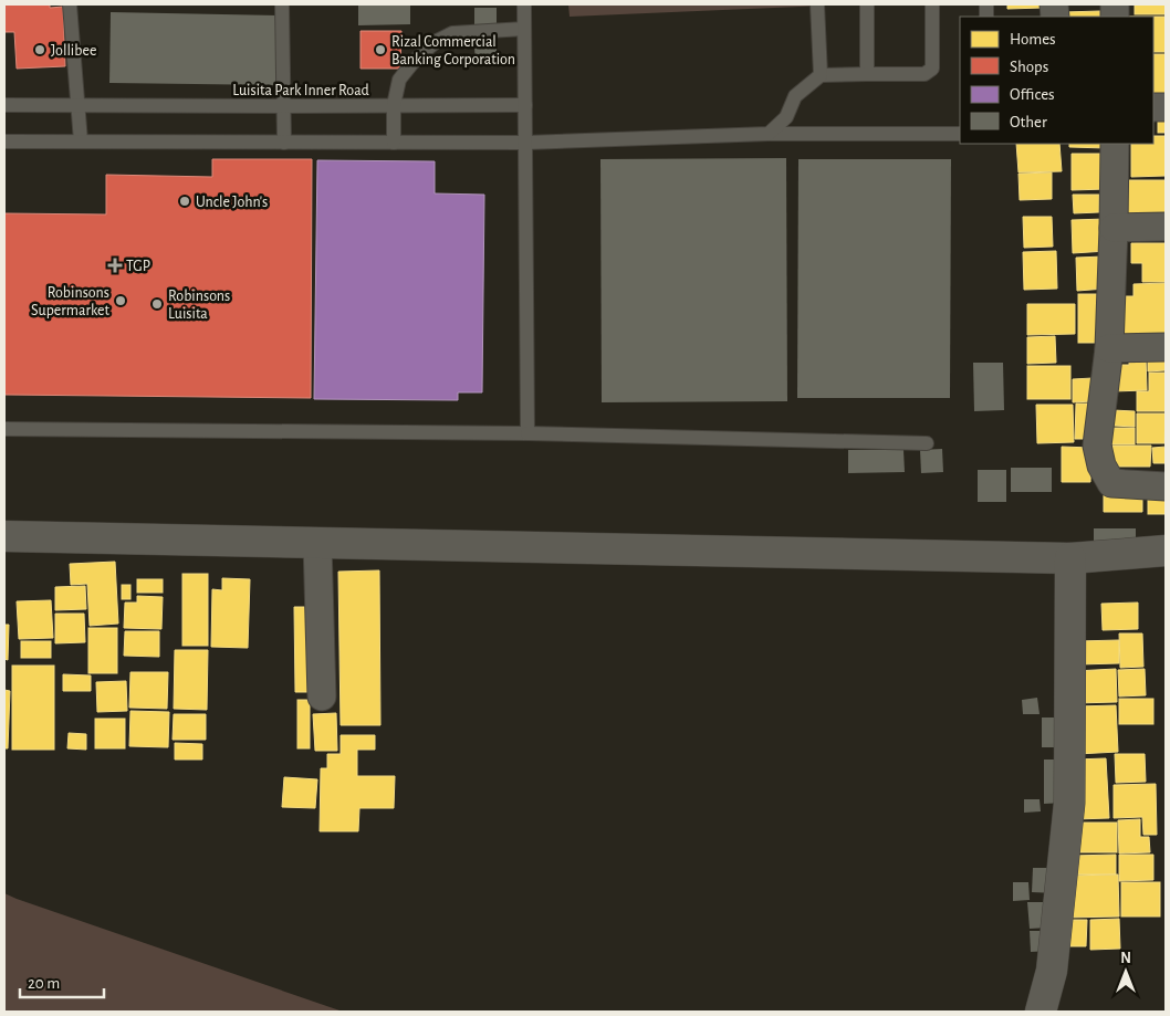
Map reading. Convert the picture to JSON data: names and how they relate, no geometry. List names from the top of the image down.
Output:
{
  "streets": {
    "lane": ["Luisita Park Inner Road"]
  },
  "places": {
    "other": [
      "Jollibee",
      "Rizal Commercial Banking Corporation",
      "Uncle John's",
      "Robinsons Supermarket",
      "Robinsons Luisita"
    ],
    "health": ["TGP"]
  },
  "legend": [
    "Homes",
    "Shops",
    "Offices",
    "Other"
  ],
  "scale_bar": "20 m",
  "north": "top"
}
